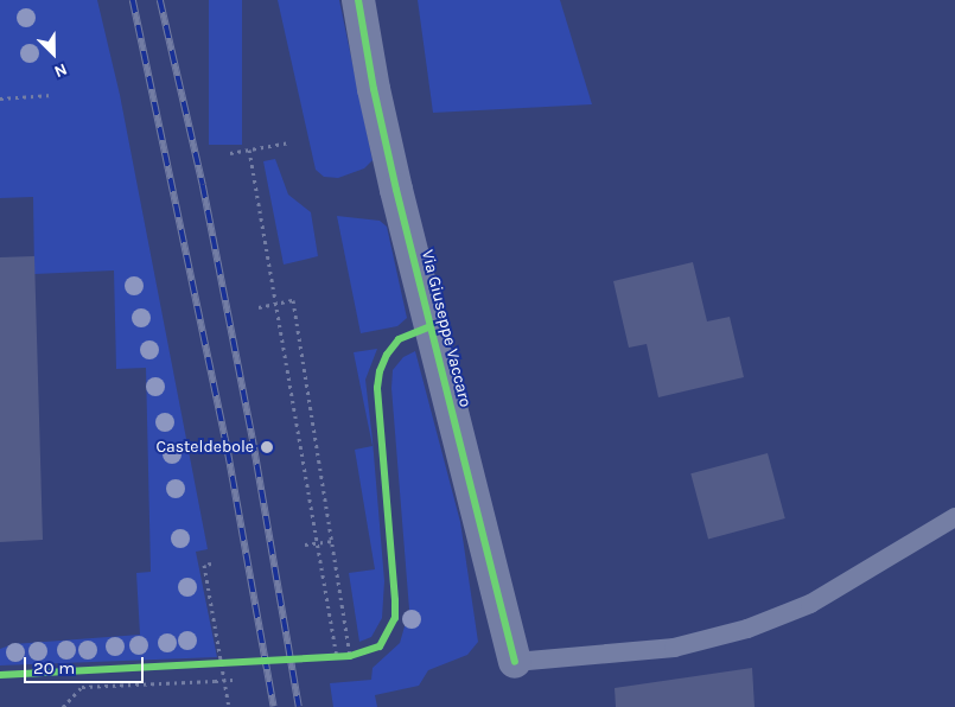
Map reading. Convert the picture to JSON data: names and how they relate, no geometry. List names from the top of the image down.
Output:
{
  "streets": {
    "street": ["Via Giuseppe Vaccaro"]
  },
  "places": ["Casteldebole"],
  "scale_bar": "20 m",
  "north": "bottom right"
}
